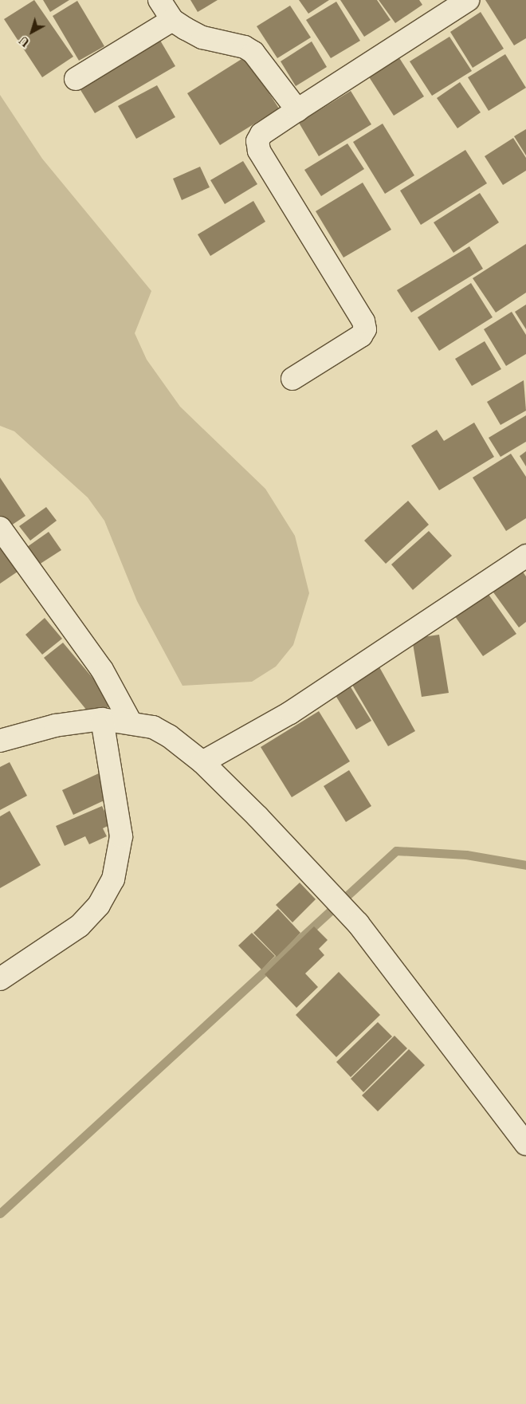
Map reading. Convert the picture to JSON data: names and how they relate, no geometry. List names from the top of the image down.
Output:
{
  "north": "bottom left"
}
